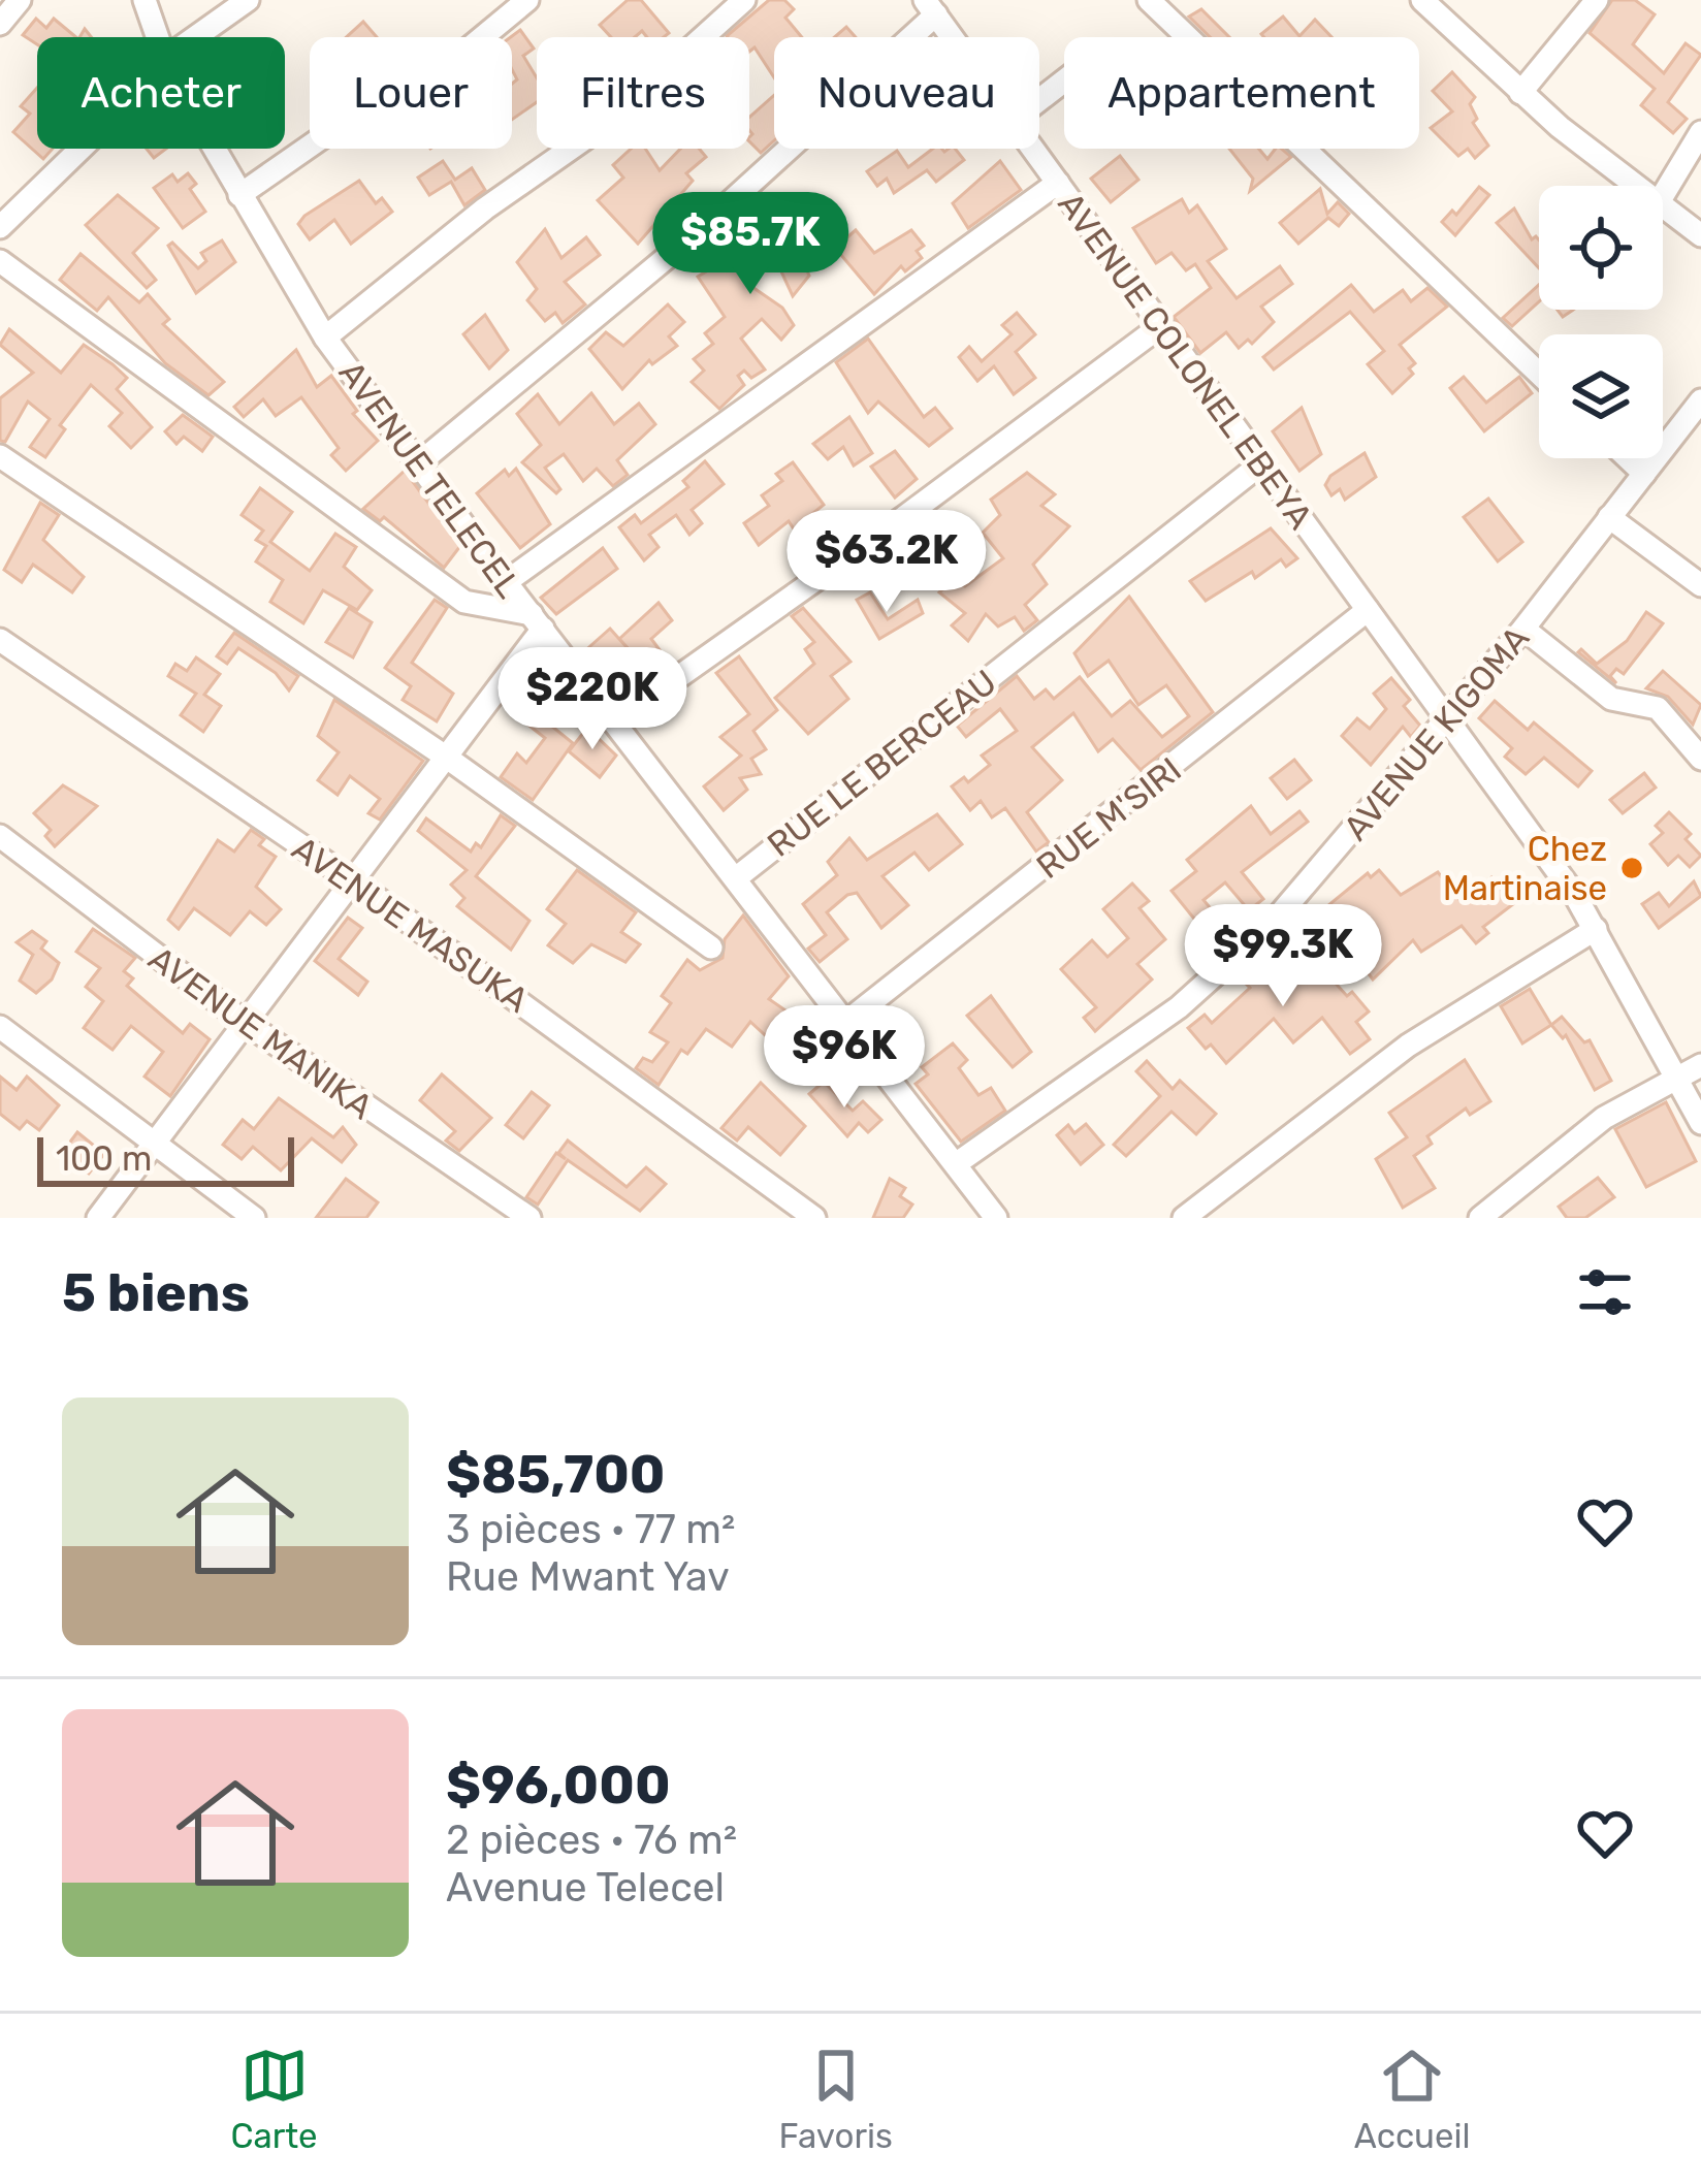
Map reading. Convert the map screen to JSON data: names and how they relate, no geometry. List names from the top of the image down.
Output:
{
  "streets": {
    "street": [
      "AVENUE COLONEL EBEYA",
      "AVENUE TELECEL",
      "AVENUE KIGOMA",
      "RUE LE BERCEAU",
      "RUE M'SIRI",
      "AVENUE MASUKA",
      "AVENUE MANIKA"
    ]
  },
  "crossings": [
    ["AVENUE COLONEL EBEYA", "AVENUE KIGOMA"],
    ["AVENUE COLONEL EBEYA", "RUE LE BERCEAU"],
    ["AVENUE COLONEL EBEYA", "RUE M'SIRI"],
    ["AVENUE TELECEL", "AVENUE KIGOMA"],
    ["AVENUE TELECEL", "RUE LE BERCEAU"],
    ["AVENUE TELECEL", "RUE M'SIRI"]
  ],
  "places": ["Chez Martinaise"],
  "scale_bar": "100 m",
  "page": {
    "chip": [
      "Acheter",
      "Louer",
      "Filtres",
      "Nouveau",
      "Appartement"
    ],
    "price": [
      "$85.7K",
      "$63.2K",
      "$220K",
      "$99.3K",
      "$96K"
    ],
    "scale": "100 m",
    "heading": "5 biens",
    "list": [
      {
        "name": "$85,700",
        "note": "3 pièces · 77 m² · Rue Mwant Yav"
      },
      {
        "name": "$96,000",
        "note": "2 pièces · 76 m² · Avenue Telecel"
      }
    ],
    "tabs": ["Carte", "Favoris", "Accueil"]
  }
}
